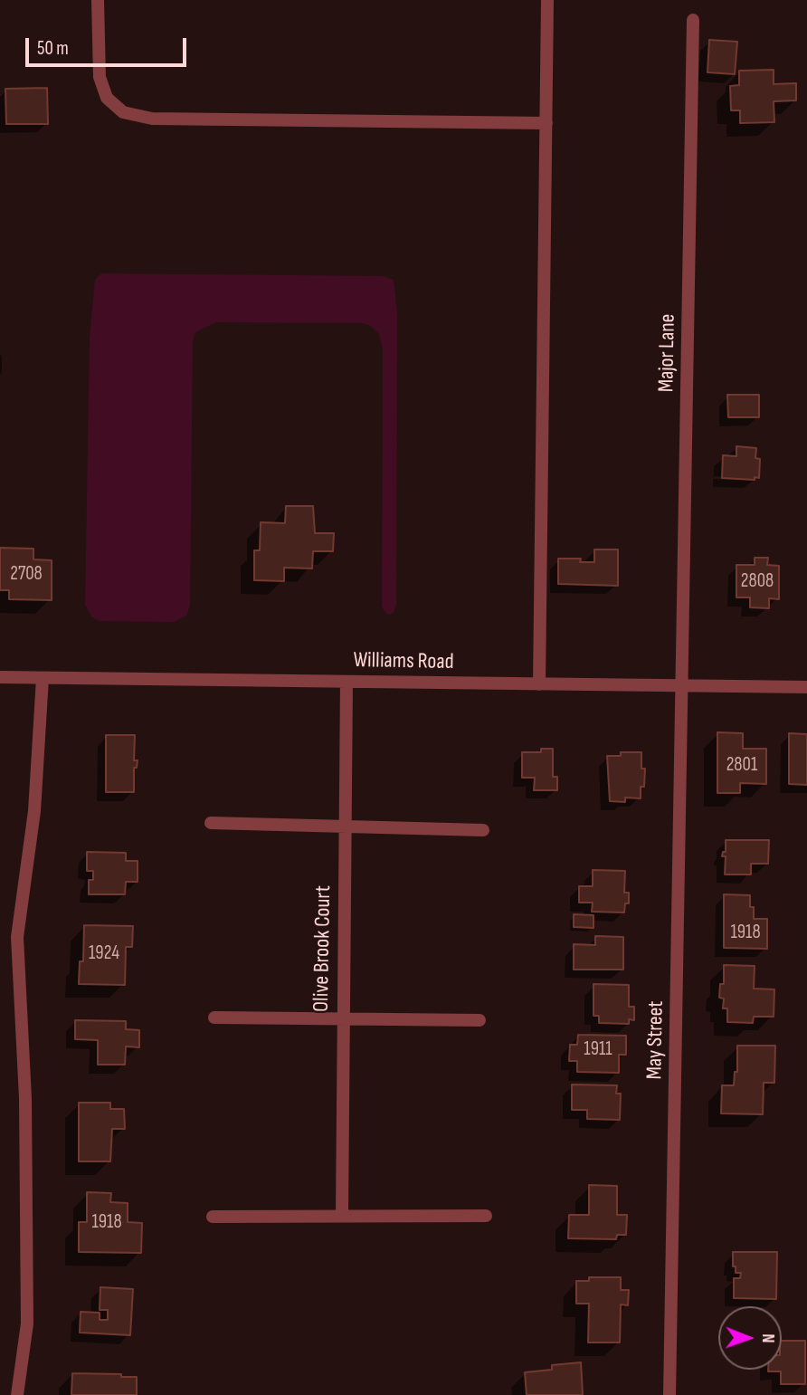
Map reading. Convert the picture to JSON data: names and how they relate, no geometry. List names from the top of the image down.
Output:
{
  "streets": {
    "street": [
      "Major Lane",
      "Williams Road",
      "Olive Brook Court",
      "May Street"
    ]
  },
  "crossings": [
    ["Major Lane", "Williams Road"],
    ["Major Lane", "May Street"],
    ["Williams Road", "Olive Brook Court"],
    ["Williams Road", "May Street"]
  ],
  "house_numbers": [
    "2708",
    "2808",
    "2801",
    "1918",
    "1924",
    "1911",
    "1918"
  ],
  "scale_bar": "50 m",
  "north": "right"
}
